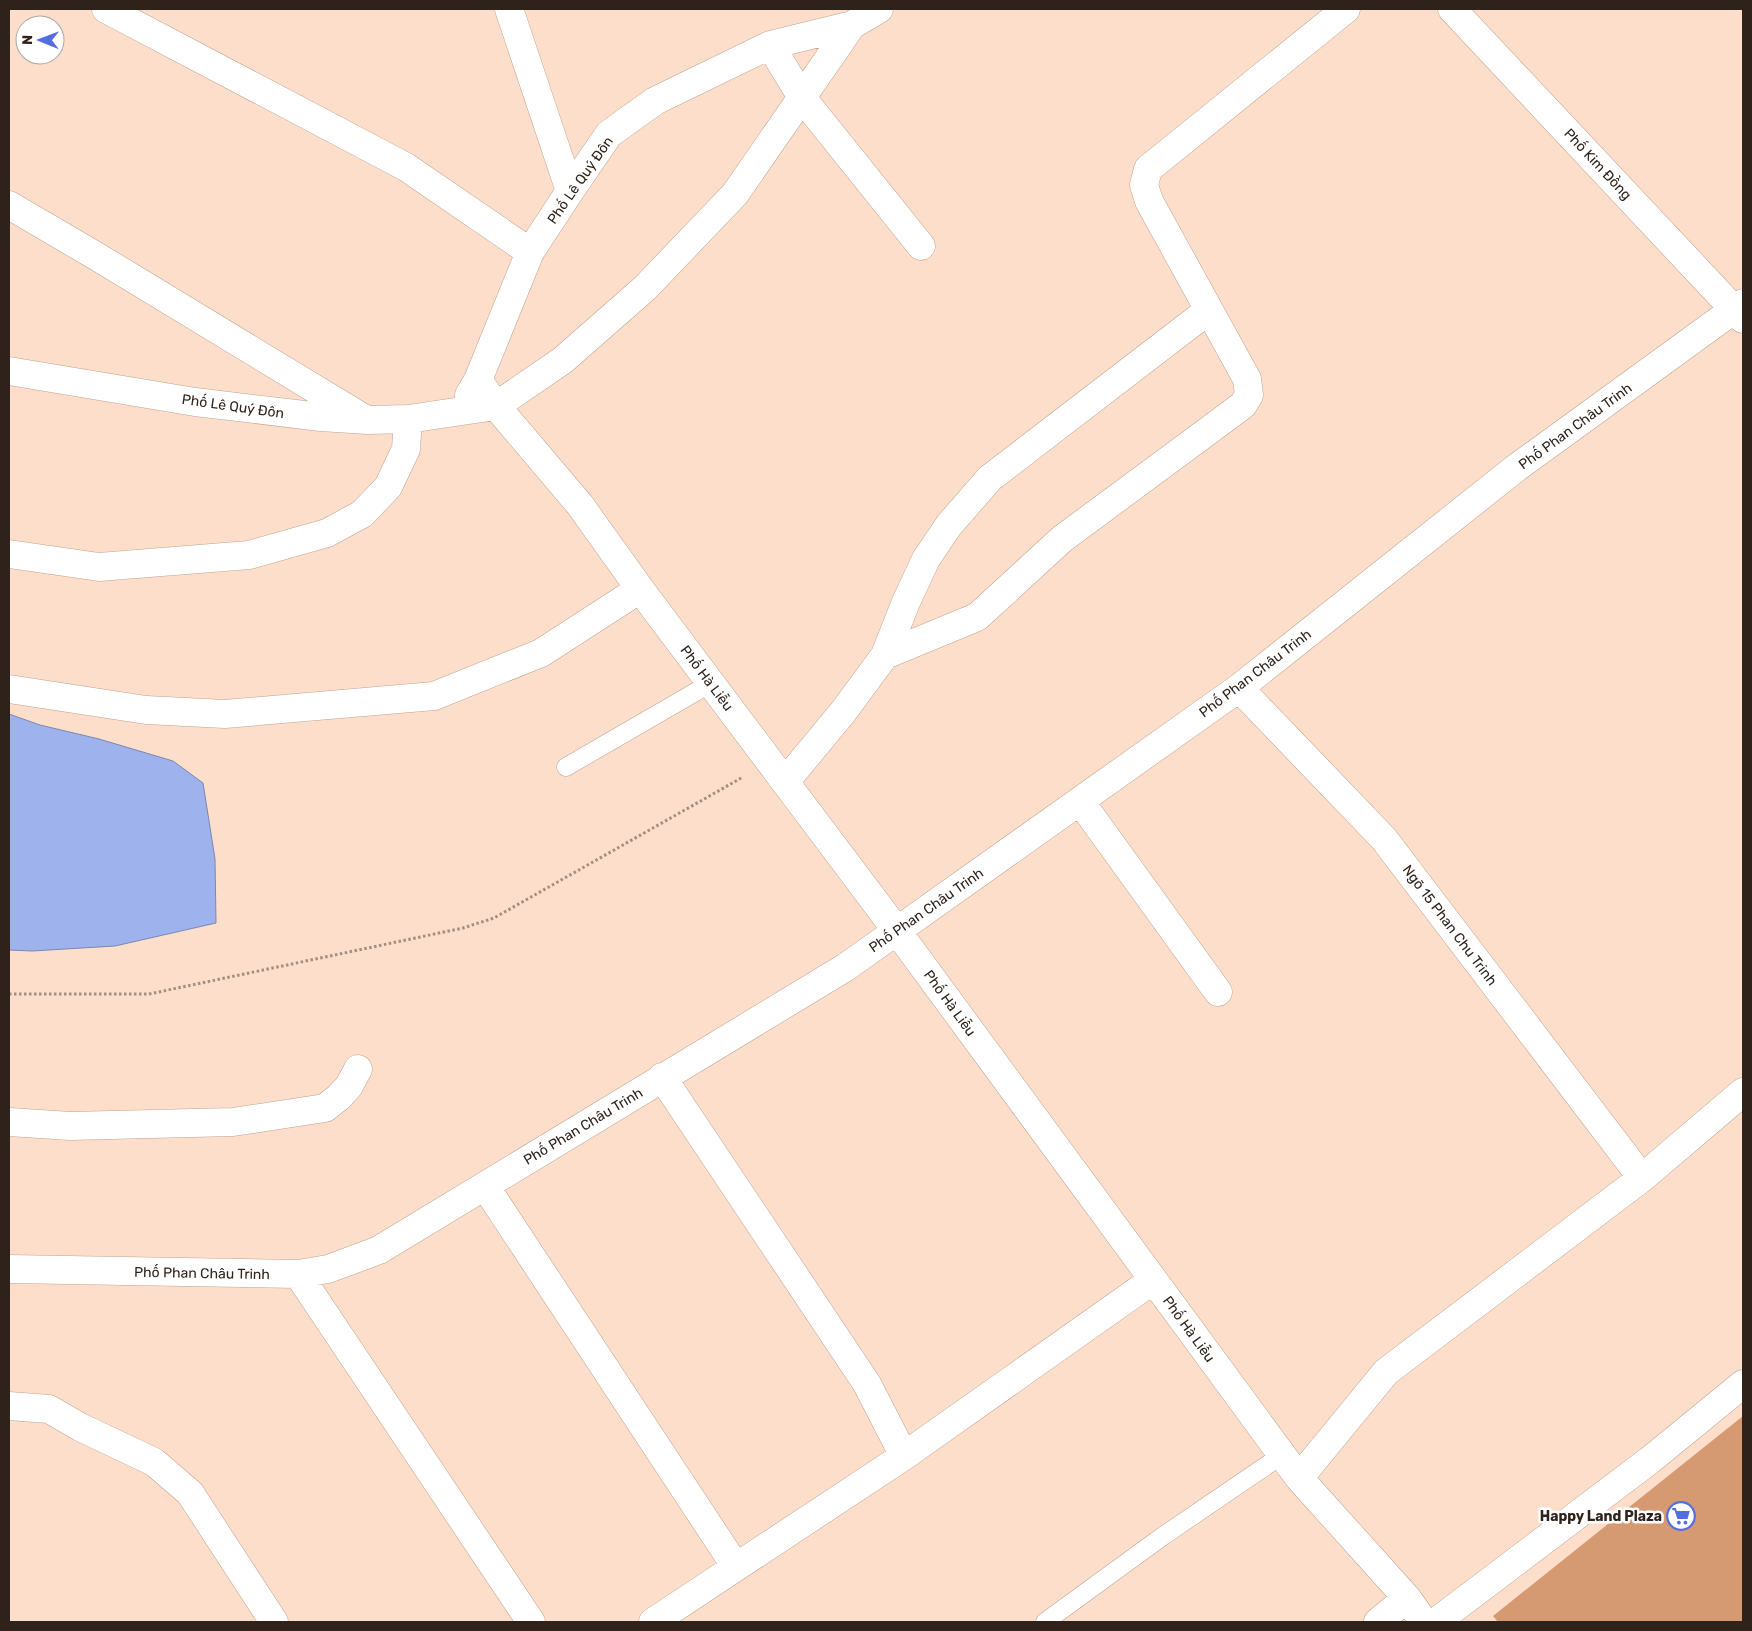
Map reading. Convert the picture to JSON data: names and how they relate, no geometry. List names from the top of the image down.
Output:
{
  "streets": {
    "street": [
      "Phố Kim Đồng",
      "Phố Lê Quý Đôn",
      "Phố Phan Châu Trinh",
      "Phố Hà Liễu",
      "Ngõ 15 Phan Chu Trinh"
    ]
  },
  "crossings": [
    ["Phố Kim Đồng", "Phố Phan Châu Trinh"],
    ["Phố Lê Quý Đôn", "Phố Hà Liễu"],
    ["Phố Phan Châu Trinh", "Phố Hà Liễu"],
    ["Phố Phan Châu Trinh", "Ngõ 15 Phan Chu Trinh"]
  ],
  "places": {
    "supermarket": ["Happy Land Plaza"]
  },
  "north": "left"
}
